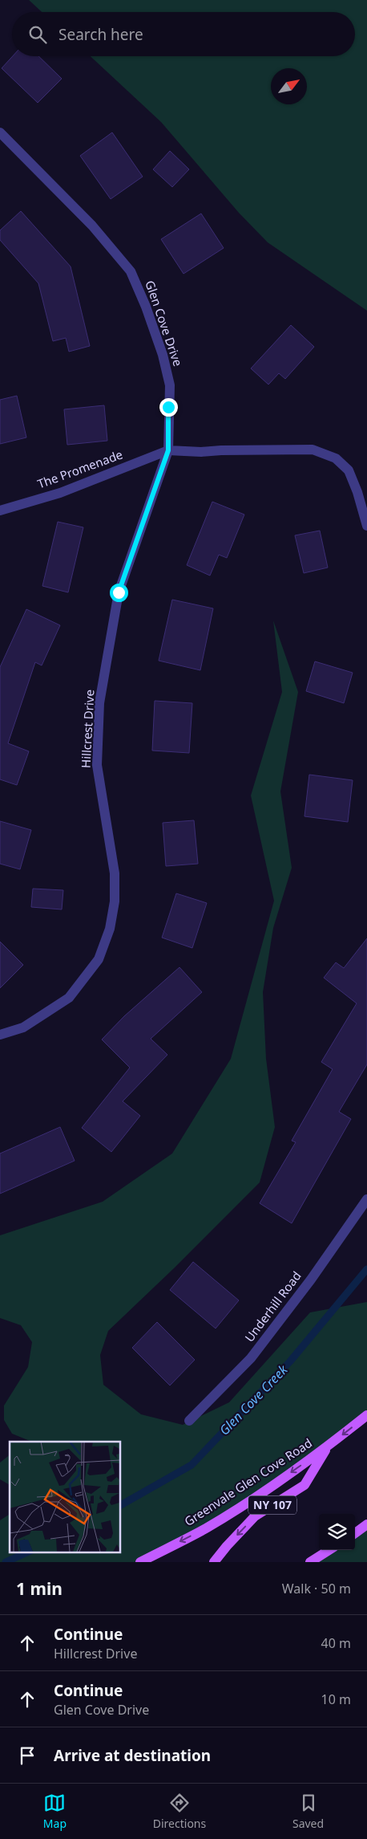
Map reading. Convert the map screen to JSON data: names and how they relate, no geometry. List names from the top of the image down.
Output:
{
  "streets": {
    "main road": ["Greenvale Glen Cove Road", "NY 107"],
    "street": [
      "Glen Cove Drive",
      "The Promenade",
      "Hillcrest Drive",
      "Underhill Road"
    ]
  },
  "crossings": [
    ["Glen Cove Drive", "The Promenade"],
    ["Glen Cove Drive", "Hillcrest Drive"],
    ["The Promenade", "Hillcrest Drive"],
    ["Greenvale Glen Cove Road", "NY 107"]
  ],
  "water": ["Glen Cove Creek"],
  "north": "top right",
  "page": {
    "search": "Search here",
    "heading": ["1 min", "Walk · 50 m"],
    "list": [
      ["Continue", "Hillcrest Drive", "40 m"],
      ["Continue", "Glen Cove Drive", "10 m"],
      "Arrive at destination"
    ],
    "nav": ["Map", "Directions", "Saved"]
  }
}
